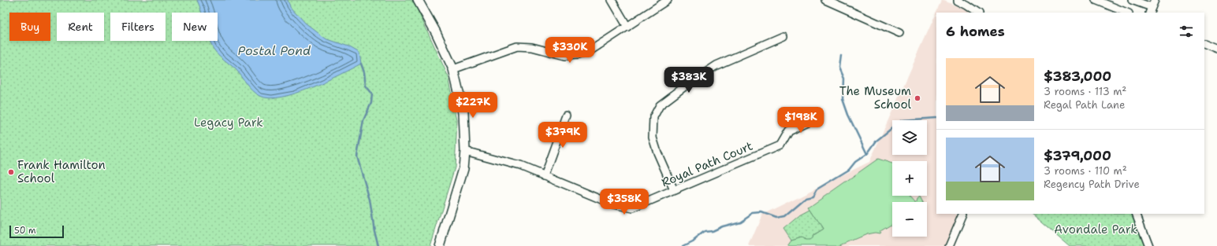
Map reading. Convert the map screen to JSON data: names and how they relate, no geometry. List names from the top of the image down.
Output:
{
  "streets": {
    "street": ["Royal Path Court"]
  },
  "water": ["Postal Pond"],
  "parks": ["Legacy Park", "Avondale Park"],
  "places": ["The Museum School", "Frank Hamilton School"],
  "scale_bar": "50 m",
  "page": {
    "chip": [
      "Buy",
      "Rent",
      "Filters",
      "New"
    ],
    "heading": "6 homes",
    "price": [
      "$330K",
      "$383K",
      "$227K",
      "$198K",
      "$379K",
      "$358K"
    ],
    "list": [
      {
        "name": "$383,000",
        "note": "3 rooms · 113 m² · Regal Path Lane"
      },
      {
        "name": "$379,000",
        "note": "3 rooms · 110 m² · Regency Path Drive"
      }
    ],
    "map_buttons": ["+", "−"],
    "scale": "50 m"
  }
}
